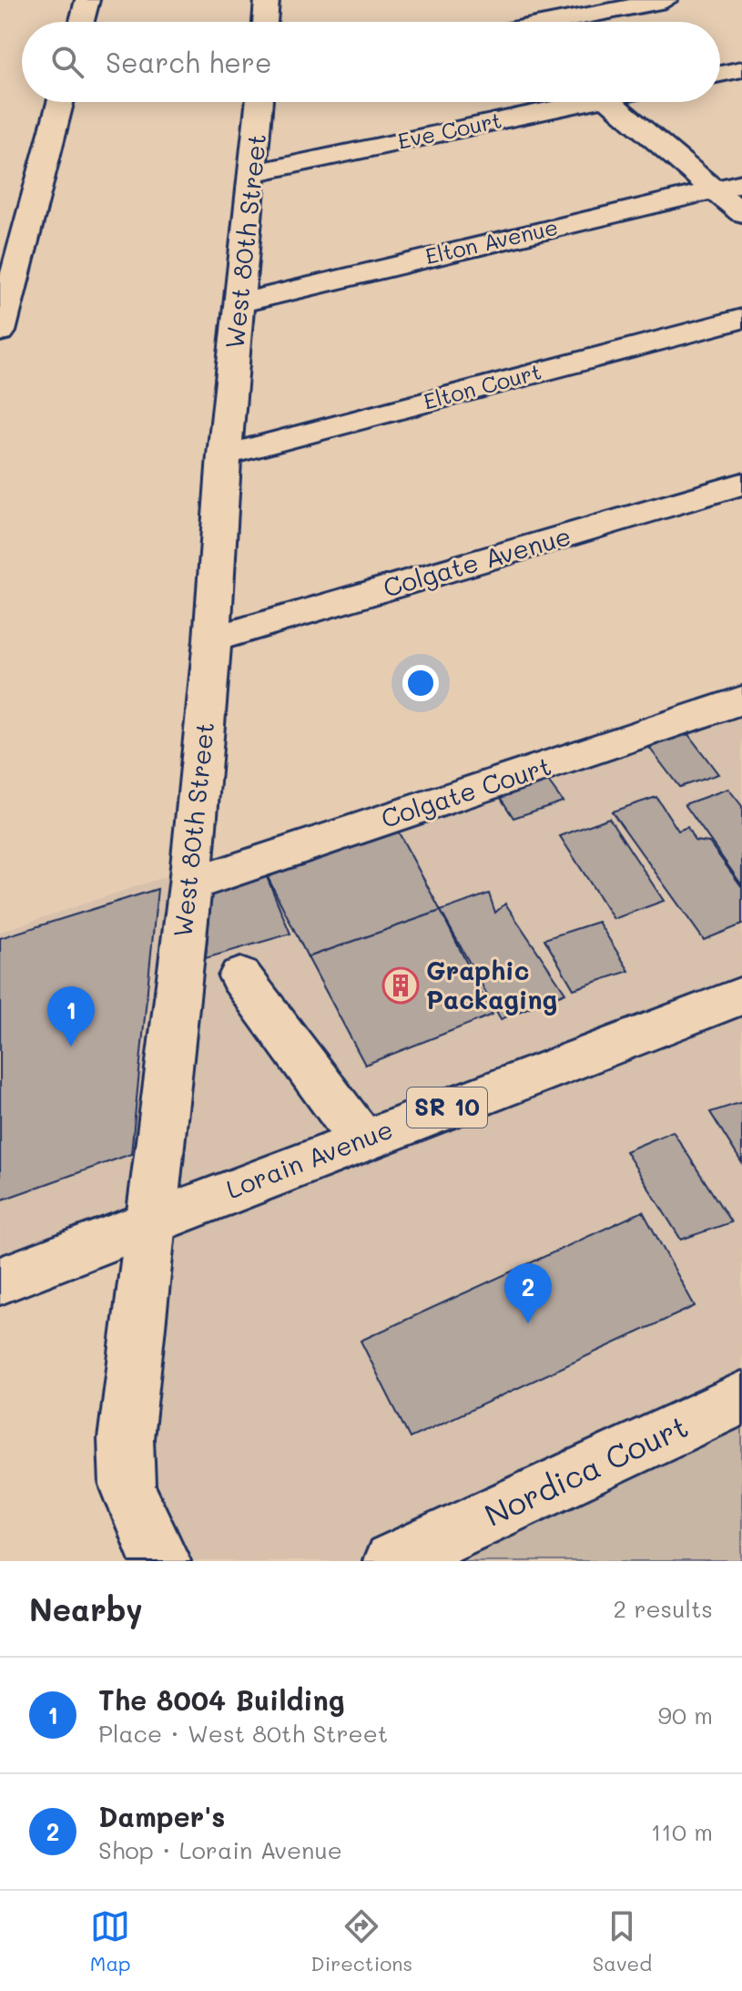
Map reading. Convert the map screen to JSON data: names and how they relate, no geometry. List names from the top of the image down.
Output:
{
  "streets": {
    "street": [
      "Eve Court",
      "West 80th Street",
      "Elton Avenue",
      "Elton Court",
      "Colgate Avenue",
      "Colgate Court",
      "SR 10",
      "Lorain Avenue",
      "Nordica Court"
    ]
  },
  "crossings": [
    ["Eve Court", "West 80th Street"],
    ["West 80th Street", "Elton Avenue"],
    ["West 80th Street", "Elton Court"],
    ["West 80th Street", "Colgate Avenue"],
    ["West 80th Street", "Colgate Court"],
    ["West 80th Street", "Lorain Avenue"]
  ],
  "places": {
    "building": ["Graphic Packaging"]
  },
  "page": {
    "search": "Search here",
    "pins": ["1", "2"],
    "heading": ["Nearby", "2 results"],
    "list": [
      {
        "mark": "1",
        "name": "The 8004 Building",
        "note": "Place · West 80th Street",
        "value": "90 m"
      },
      {
        "mark": "2",
        "name": "Damper's",
        "note": "Shop · Lorain Avenue",
        "value": "110 m"
      }
    ],
    "nav": ["Map", "Directions", "Saved"]
  }
}
